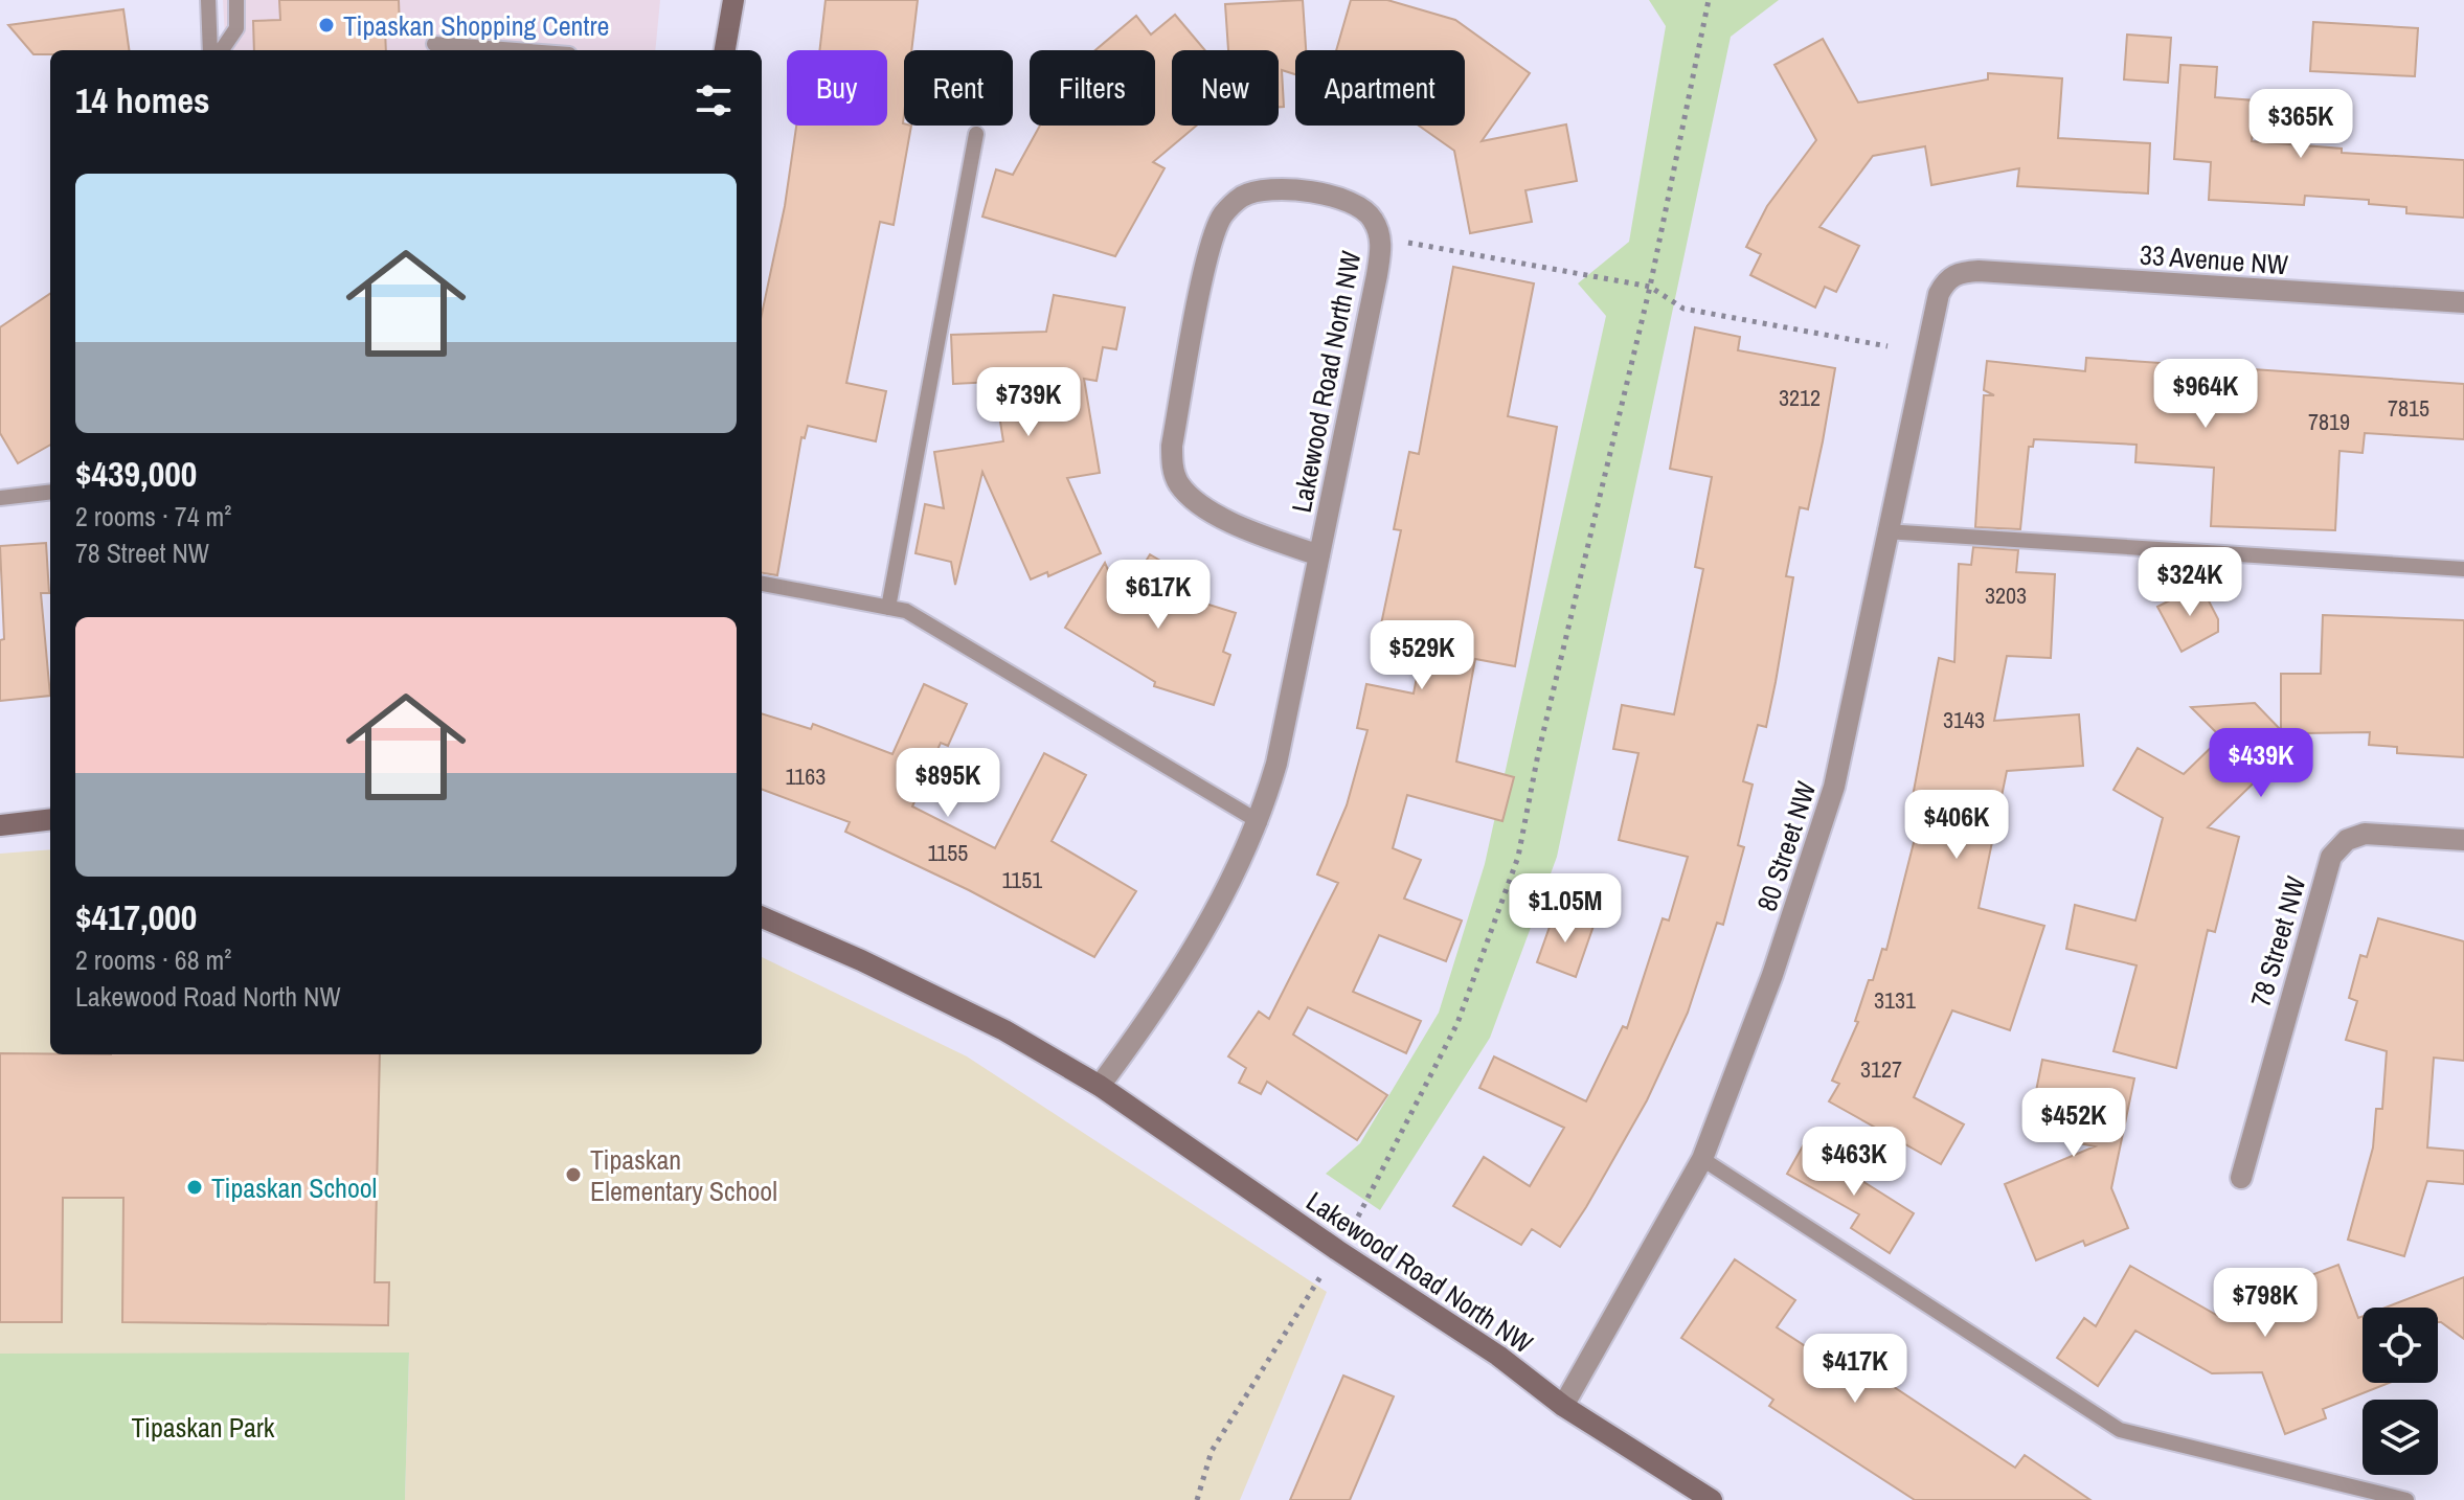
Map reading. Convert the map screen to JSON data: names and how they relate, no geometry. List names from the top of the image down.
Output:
{
  "streets": {
    "street": [
      "33 Avenue NW",
      "Lakewood Road North NW",
      "80 Street NW",
      "78 Street NW"
    ]
  },
  "crossings": [
    ["33 Avenue NW", "80 Street NW"],
    ["Lakewood Road North NW", "80 Street NW"]
  ],
  "parks": ["Tipaskan Park"],
  "places": ["Tipaskan Shopping Centre", "Tipaskan Elementary School", "Tipaskan School"],
  "house_numbers": [
    "3212",
    "7815",
    "7819",
    "3203",
    "3143",
    "1163",
    "1155",
    "1151",
    "3131",
    "3127"
  ],
  "page": {
    "chip": [
      "Buy",
      "Rent",
      "Filters",
      "New",
      "Apartment"
    ],
    "heading": "14 homes",
    "price": [
      "$365K",
      "$964K",
      "$739K",
      "$324K",
      "$617K",
      "$529K",
      "$439K",
      "$895K",
      "$406K",
      "$1.05M",
      "$452K",
      "$463K",
      "$798K",
      "$417K"
    ],
    "list": [
      {
        "name": "$439,000",
        "note": "2 rooms · 74 m² · 78 Street NW"
      },
      {
        "name": "$417,000",
        "note": "2 rooms · 68 m² · Lakewood Road North NW"
      }
    ]
  }
}
